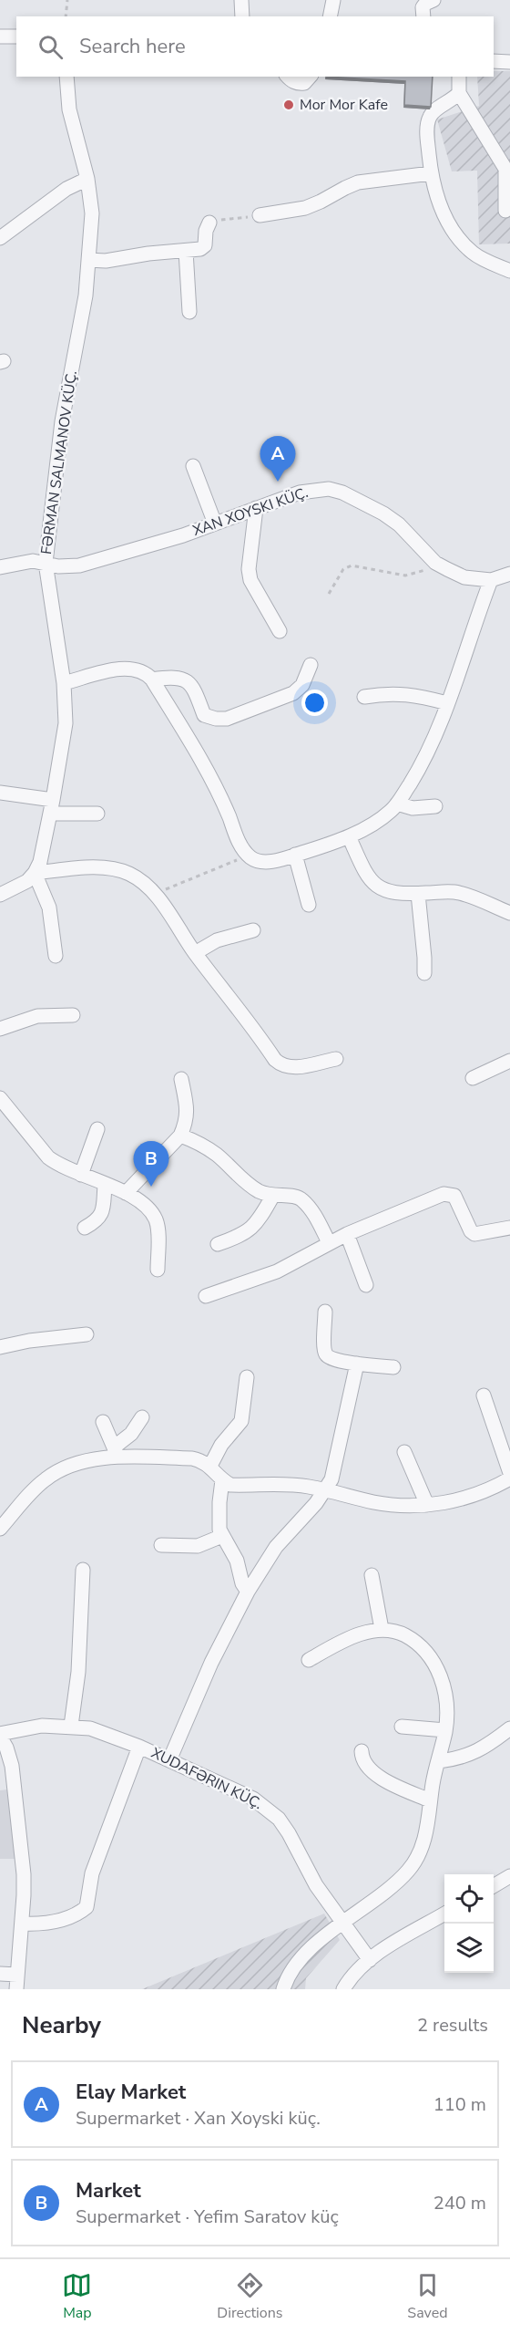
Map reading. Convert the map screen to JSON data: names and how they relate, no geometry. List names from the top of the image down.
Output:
{
  "streets": {
    "street": ["FƏRMAN SALMANOV KÜÇ.", "XAN XOYSKI KÜÇ.", "XUDAFƏRIN KÜÇ."]
  },
  "crossings": [
    ["FƏRMAN SALMANOV KÜÇ.", "XAN XOYSKI KÜÇ."]
  ],
  "places": ["Mor Mor Kafe"],
  "page": {
    "search": "Search here",
    "pins": ["A", "B"],
    "heading": ["Nearby", "2 results"],
    "list": [
      {
        "mark": "A",
        "name": "Elay Market",
        "note": "Supermarket · Xan Xoyski küç.",
        "value": "110 m"
      },
      {
        "mark": "B",
        "name": "Market",
        "note": "Supermarket · Yefim Saratov küç",
        "value": "240 m"
      }
    ],
    "nav": ["Map", "Directions", "Saved"]
  }
}
